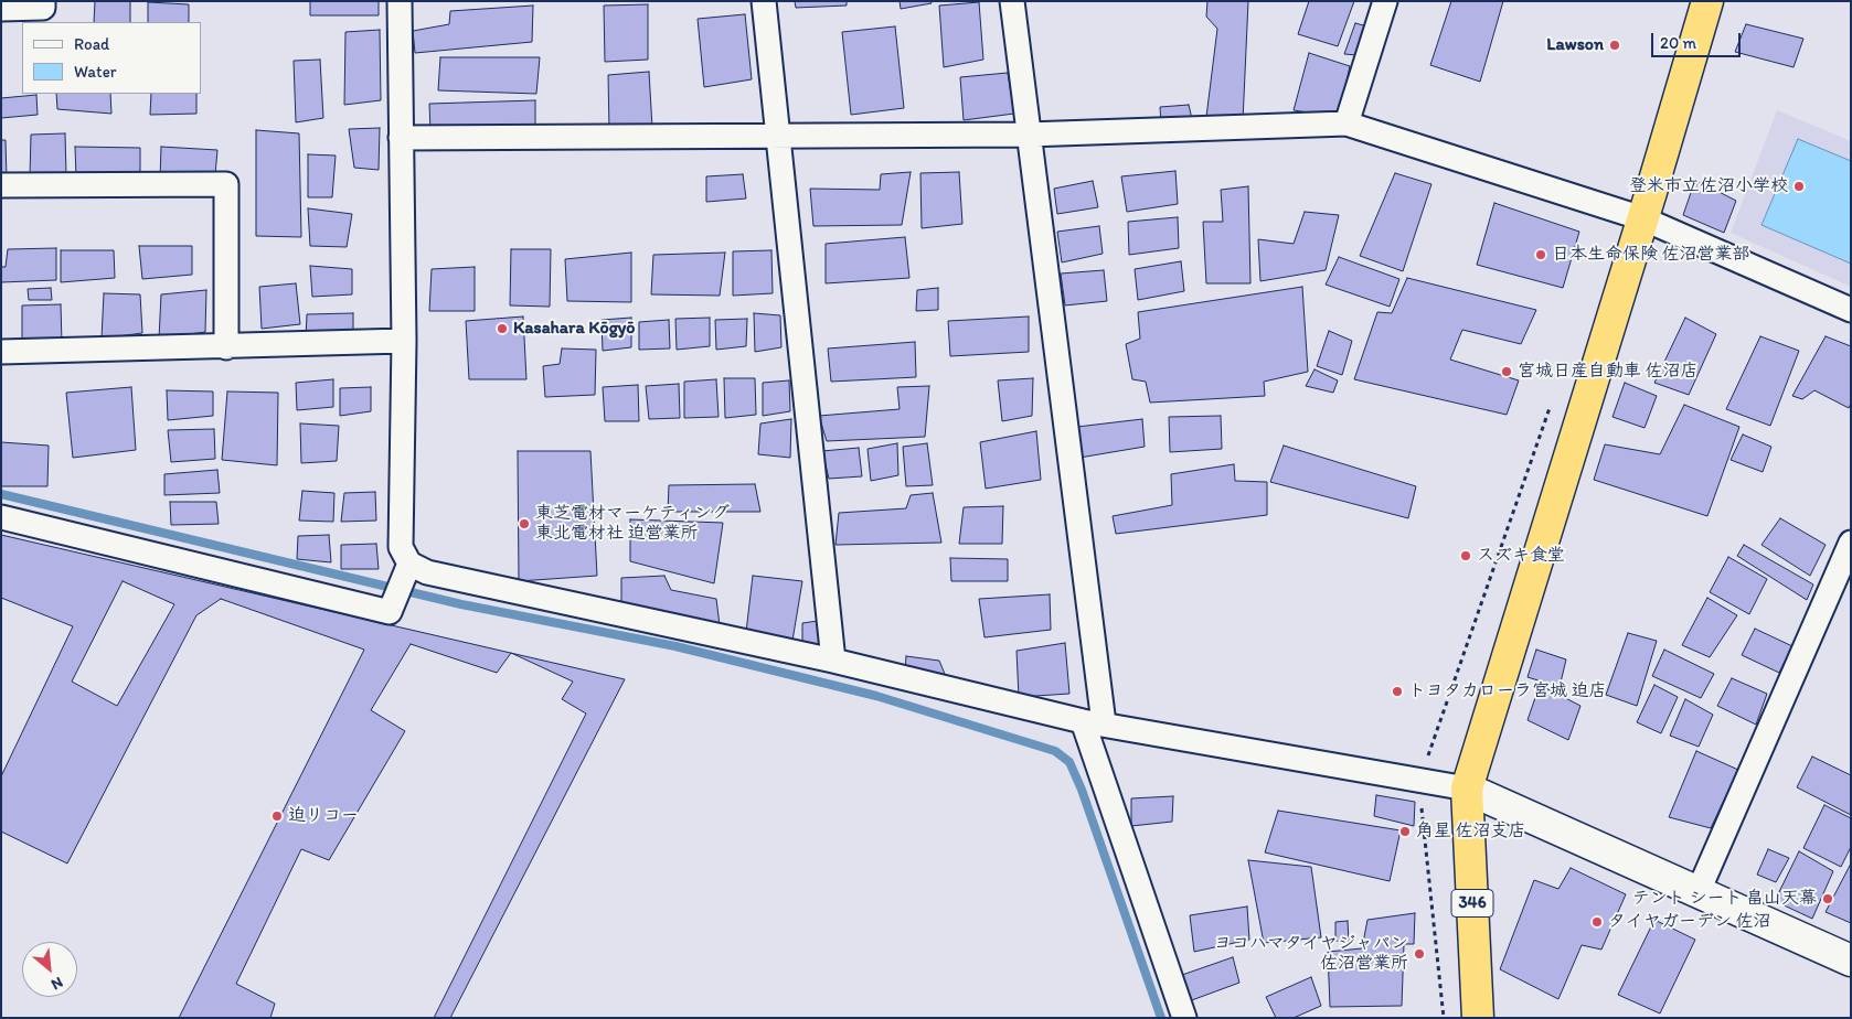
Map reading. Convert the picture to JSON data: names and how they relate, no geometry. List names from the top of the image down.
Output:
{
  "streets": {
    "highway": ["346"]
  },
  "places": [
    "Lawson",
    "登米市立佐沼小学校",
    "日本生命保険 佐沼営業部",
    "Kasahara Kōgyō",
    "宮城日産自動車 佐沼店",
    "東芝電材マーケティング 東北電材社 迫営業所",
    "スズキ食堂",
    "トヨタカローラ宮城 迫店",
    "迫リコー",
    "角星 佐沼支店",
    "テント シート 畠山天幕",
    "タイヤガーデン 佐沼",
    "ヨコハマタイヤジャパン 佐沼営業所"
  ],
  "legend": ["Road", "Water"],
  "scale_bar": "20 m",
  "north": "bottom right"
}
